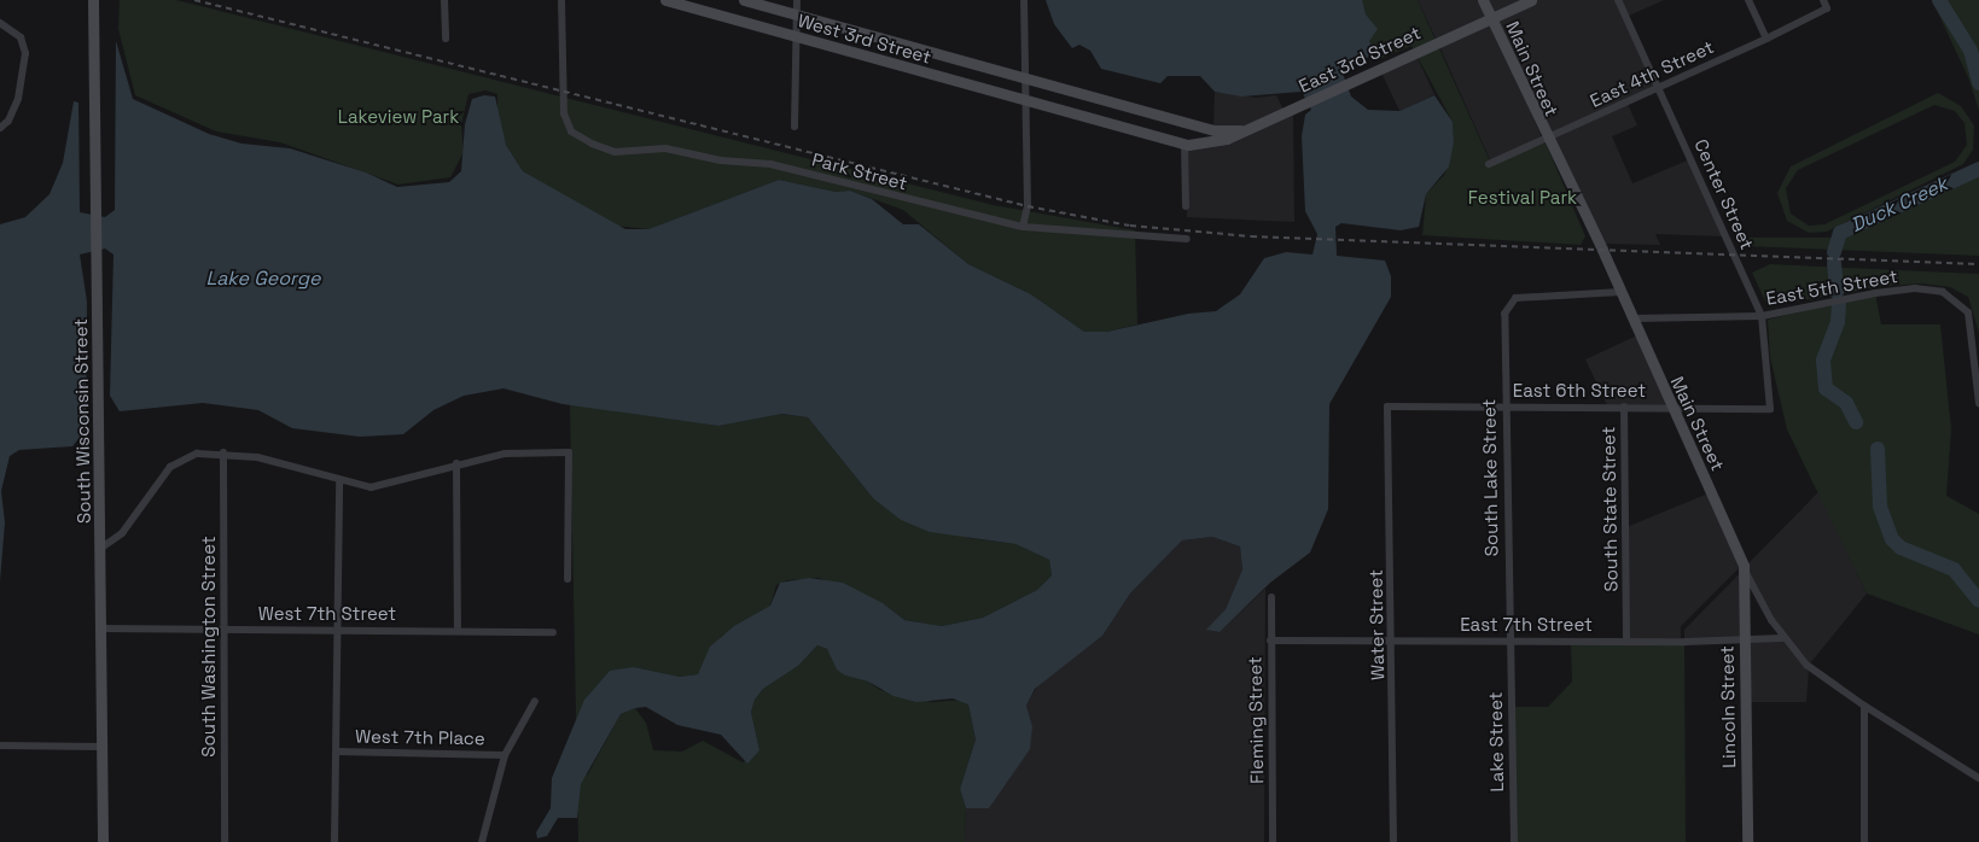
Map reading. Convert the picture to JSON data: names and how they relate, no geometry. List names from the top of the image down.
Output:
{
  "streets": {
    "street": [
      "West 3rd Street",
      "East 3rd Street",
      "Main Street",
      "East 4th Street",
      "Park Street",
      "Center Street",
      "East 5th Street",
      "East 6th Street",
      "South Wisconsin Street",
      "South Lake Street",
      "South State Street",
      "West 7th Street",
      "Water Street",
      "East 7th Street",
      "South Washington Street",
      "Lincoln Street",
      "Fleming Street",
      "West 7th Place",
      "Lake Street"
    ]
  },
  "crossings": [
    ["West 3rd Street", "East 3rd Street"],
    ["East 3rd Street", "Main Street"],
    ["Main Street", "East 4th Street"],
    ["Main Street", "East 5th Street"],
    ["Main Street", "East 6th Street"],
    ["Main Street", "South Lake Street"],
    ["Main Street", "East 7th Street"],
    ["Main Street", "Lincoln Street"],
    ["East 4th Street", "Center Street"],
    ["Center Street", "East 5th Street"],
    ["Center Street", "East 6th Street"],
    ["East 6th Street", "South Lake Street"],
    ["East 6th Street", "South State Street"],
    ["East 6th Street", "Water Street"],
    ["South Wisconsin Street", "West 7th Street"],
    ["South Lake Street", "East 7th Street"],
    ["South Lake Street", "Lake Street"],
    ["South State Street", "East 7th Street"],
    ["West 7th Street", "South Washington Street"],
    ["Water Street", "East 7th Street"],
    ["East 7th Street", "Lincoln Street"],
    ["East 7th Street", "Fleming Street"],
    ["East 7th Street", "Lake Street"]
  ],
  "water": ["Duck Creek", "Lake George"],
  "parks": ["Lakeview Park", "Festival Park"]
}
